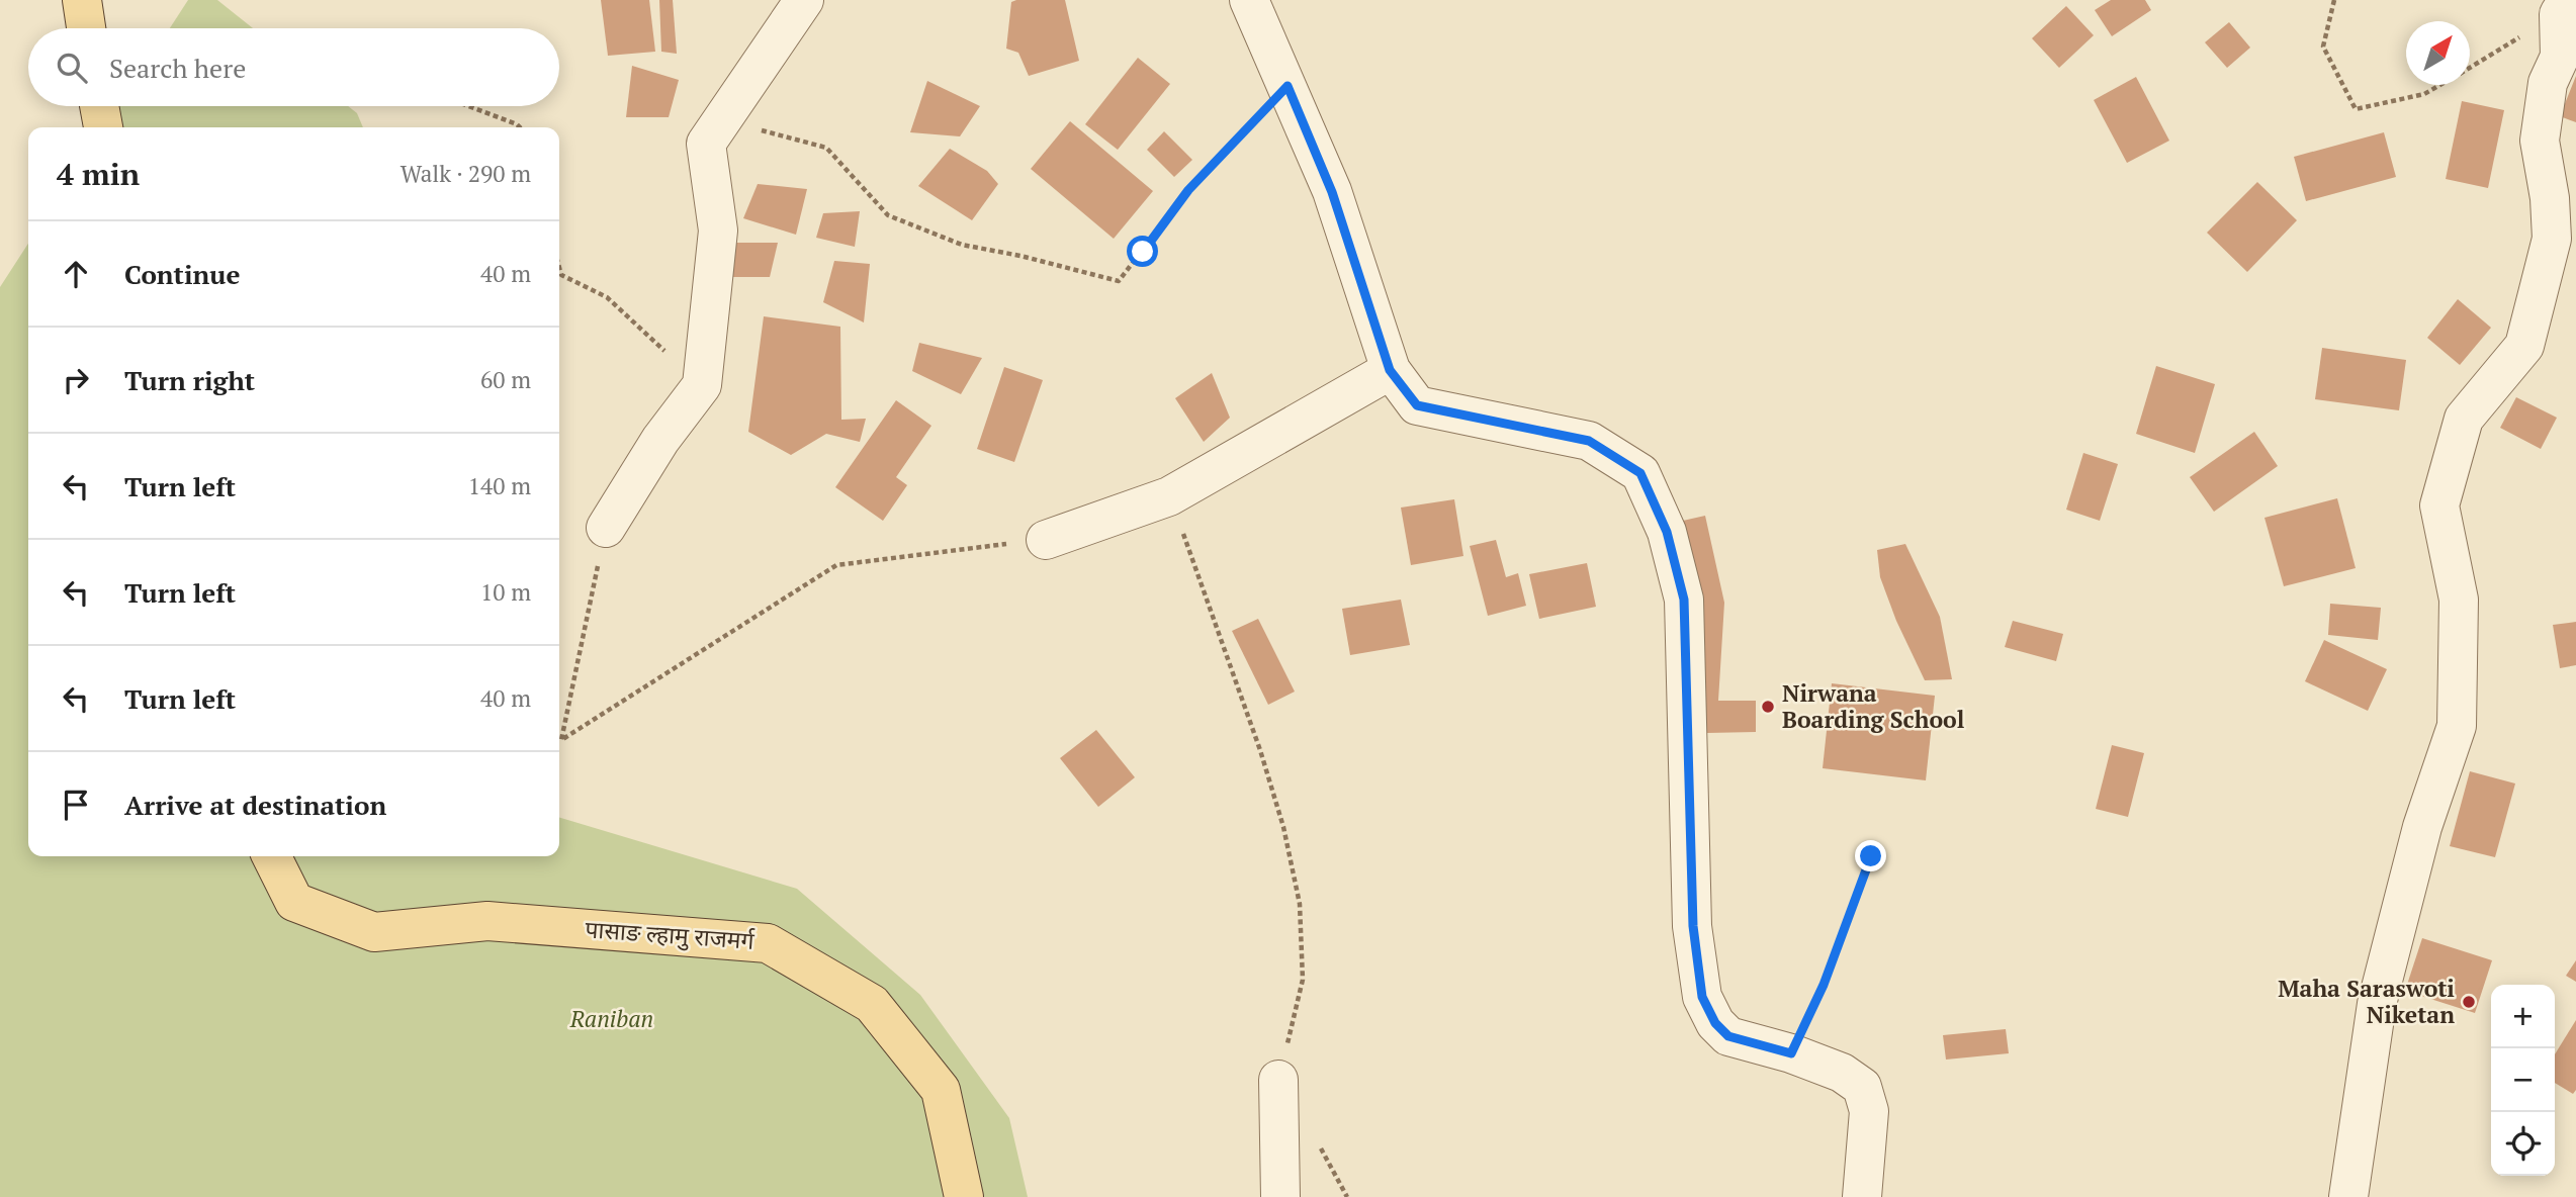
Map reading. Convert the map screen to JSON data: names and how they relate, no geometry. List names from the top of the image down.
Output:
{
  "streets": {
    "main road": ["पासाङ ल्हामु राजमर्ग"]
  },
  "parks": ["Raniban"],
  "places": ["Nirwana Boarding School", "Maha Saraswoti Niketan"],
  "north": "top right",
  "page": {
    "search": "Search here",
    "heading": ["4 min", "Walk · 290 m"],
    "list": [
      ["Continue", "40 m"],
      ["Turn right", "60 m"],
      ["Turn left", "140 m"],
      ["Turn left", "10 m"],
      ["Turn left", "40 m"],
      "Arrive at destination"
    ],
    "map_buttons": ["+", "−"]
  }
}
